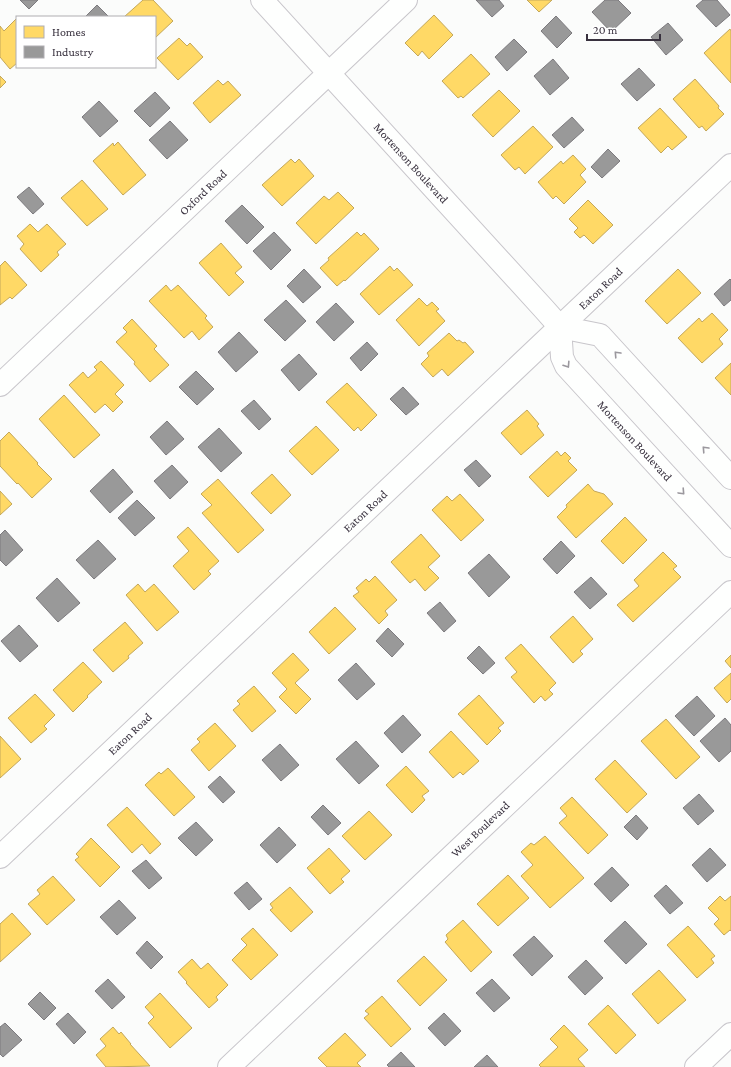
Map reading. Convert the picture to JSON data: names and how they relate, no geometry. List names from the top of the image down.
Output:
{
  "streets": {
    "street": [
      "Mortenson Boulevard",
      "Oxford Road",
      "Eaton Road",
      "West Boulevard"
    ]
  },
  "crossings": [
    ["Mortenson Boulevard", "Oxford Road"],
    ["Mortenson Boulevard", "Eaton Road"]
  ],
  "legend": ["Homes", "Industry"],
  "scale_bar": "20 m"
}
